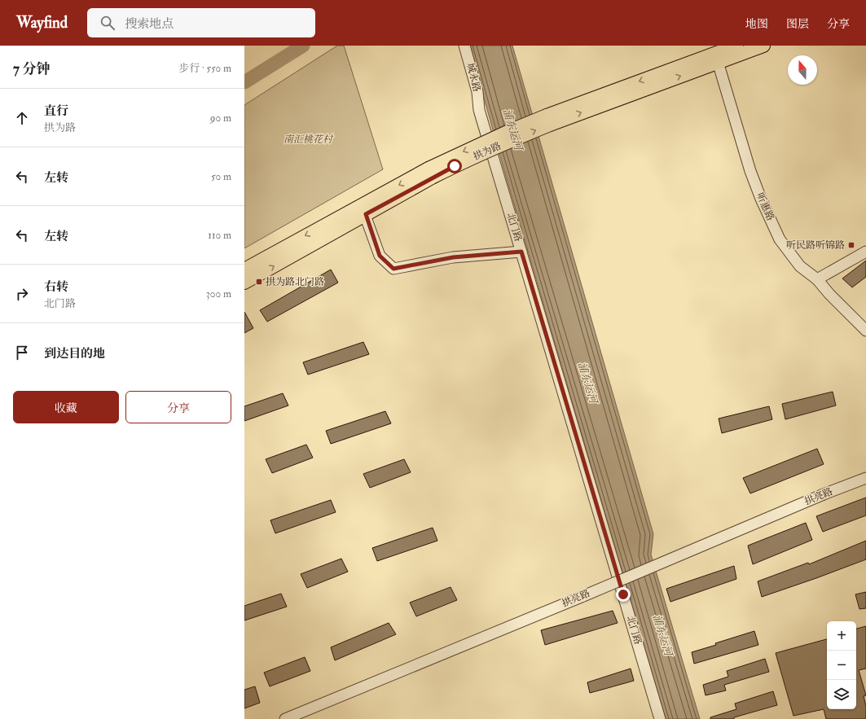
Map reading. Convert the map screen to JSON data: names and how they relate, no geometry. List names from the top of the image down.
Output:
{
  "streets": {
    "main road": ["拱为路"],
    "street": [
      "城永路",
      "听惠路",
      "北门路",
      "拱亮路"
    ]
  },
  "crossings": [
    ["城永路", "北门路"],
    ["拱为路", "听惠路"]
  ],
  "water": ["浦东运河"],
  "parks": ["南汇桃花村"],
  "places": {
    "transit": ["听民路听锦路", "拱为路北门路"]
  },
  "north": "top",
  "page": {
    "header": "Wayfind",
    "search": "搜索地点",
    "nav": ["地图", "图层", "分享"],
    "heading": ["7 分钟", "步行 · 550 m"],
    "list": [
      ["直行", "拱为路", "90 m"],
      ["左转", "50 m"],
      ["左转", "110 m"],
      ["右转", "北门路", "300 m"],
      "到达目的地"
    ],
    "buttons": ["收藏", "分享"],
    "map_buttons": ["+", "−"]
  }
}
